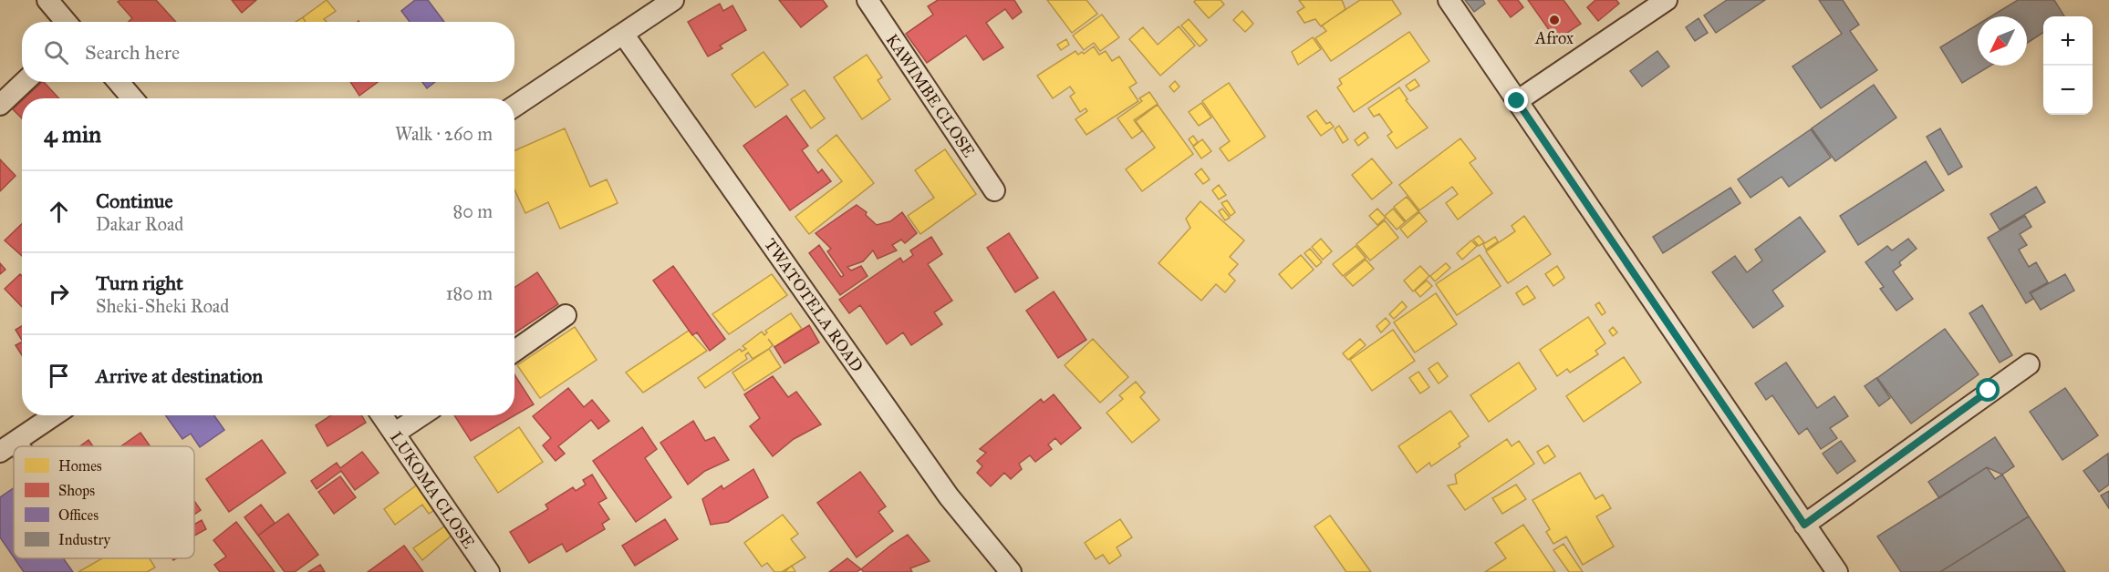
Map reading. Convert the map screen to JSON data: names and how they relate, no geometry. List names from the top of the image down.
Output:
{
  "streets": {
    "street": ["KAWIMBE CLOSE", "TWATOTELA ROAD", "LUKOMA CLOSE"]
  },
  "places": ["Afrox"],
  "legend": [
    "Homes",
    "Shops",
    "Offices",
    "Industry"
  ],
  "north": "bottom left",
  "page": {
    "map_buttons": ["+", "−"],
    "search": "Search here",
    "heading": ["4 min", "Walk · 260 m"],
    "list": [
      ["Continue", "Dakar Road", "80 m"],
      ["Turn right", "Sheki-Sheki Road", "180 m"],
      "Arrive at destination"
    ]
  }
}
